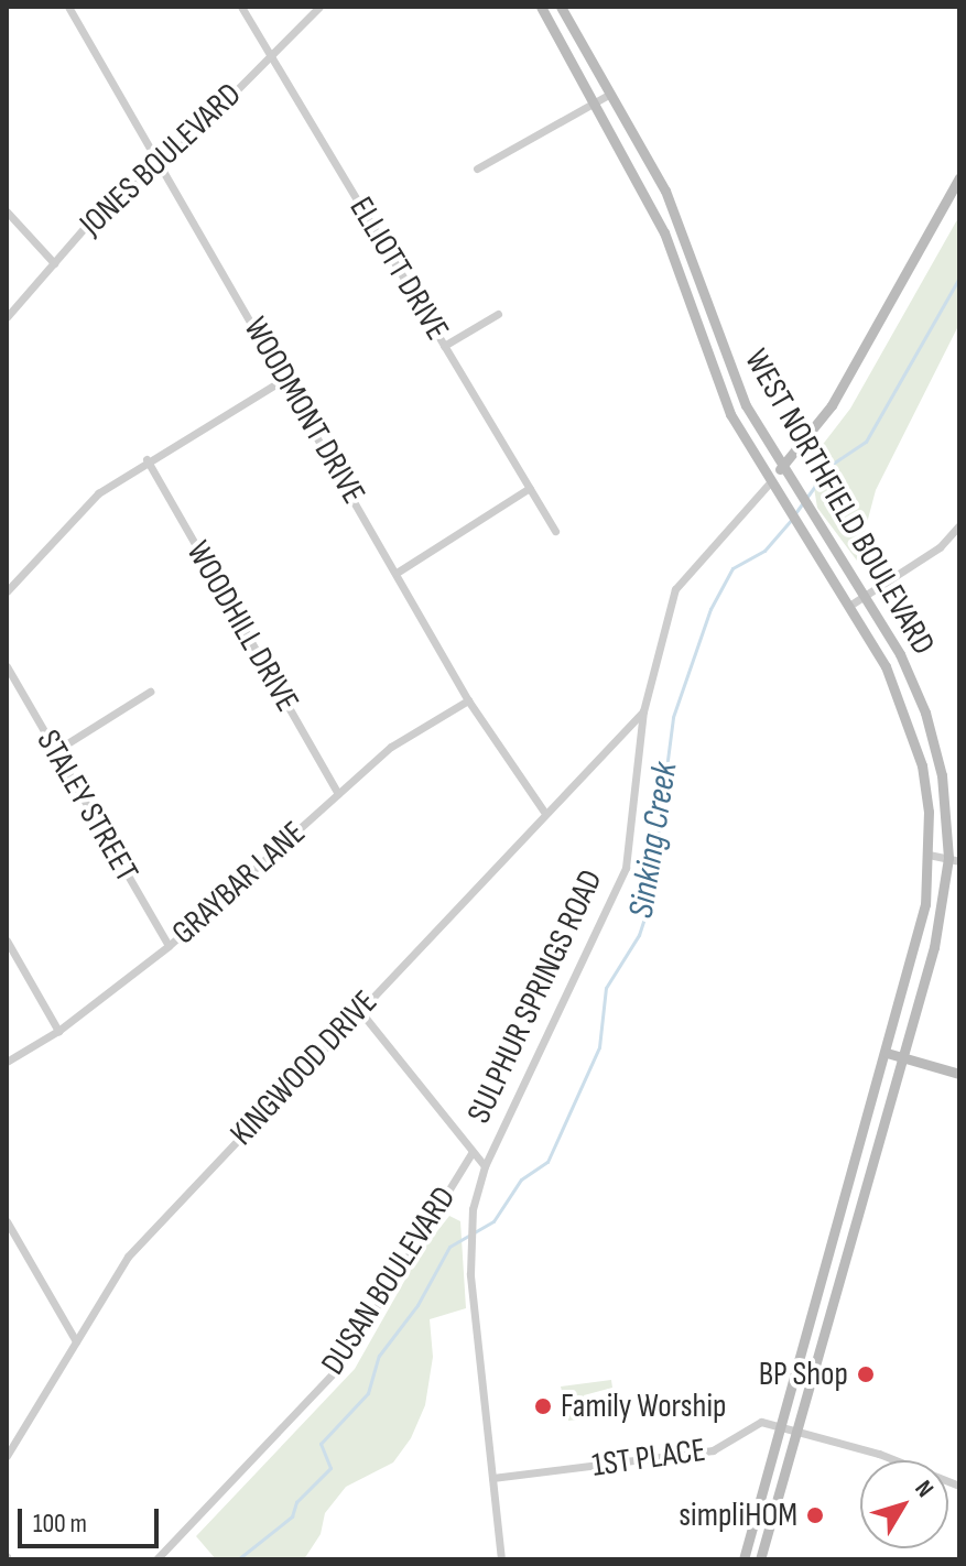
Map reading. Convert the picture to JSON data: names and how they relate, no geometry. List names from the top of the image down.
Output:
{
  "streets": {
    "main road": ["WEST NORTHFIELD BOULEVARD", "SULPHUR SPRINGS ROAD"],
    "street": [
      "JONES BOULEVARD",
      "ELLIOTT DRIVE",
      "WOODMONT DRIVE",
      "WOODHILL DRIVE",
      "STALEY STREET",
      "GRAYBAR LANE",
      "KINGWOOD DRIVE",
      "DUSAN BOULEVARD",
      "1ST PLACE"
    ]
  },
  "crossings": [
    ["JONES BOULEVARD", "ELLIOTT DRIVE"],
    ["JONES BOULEVARD", "WOODMONT DRIVE"],
    ["WOODMONT DRIVE", "GRAYBAR LANE"],
    ["WOODMONT DRIVE", "KINGWOOD DRIVE"],
    ["WEST NORTHFIELD BOULEVARD", "SULPHUR SPRINGS ROAD"],
    ["WEST NORTHFIELD BOULEVARD", "1ST PLACE"],
    ["WOODHILL DRIVE", "GRAYBAR LANE"],
    ["STALEY STREET", "GRAYBAR LANE"],
    ["SULPHUR SPRINGS ROAD", "KINGWOOD DRIVE"],
    ["SULPHUR SPRINGS ROAD", "1ST PLACE"]
  ],
  "water": ["Sinking Creek"],
  "places": ["BP Shop", "Family Worship", "simpliHOM"],
  "scale_bar": "100 m",
  "north": "top right"
}
